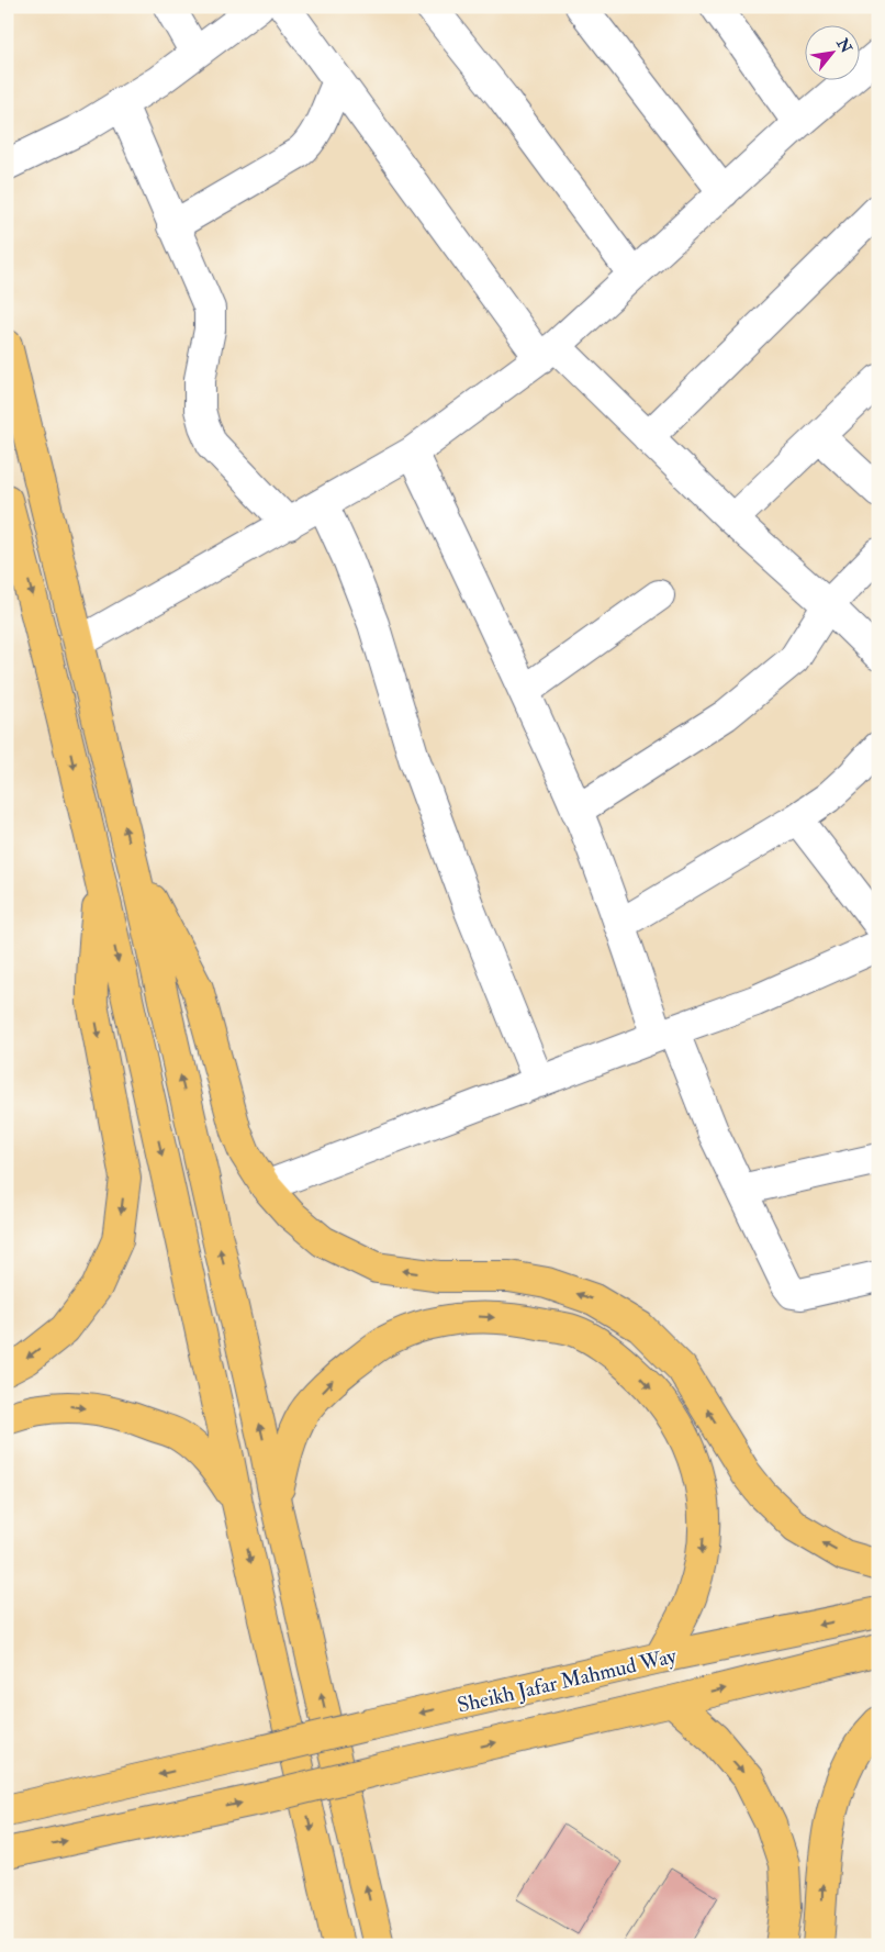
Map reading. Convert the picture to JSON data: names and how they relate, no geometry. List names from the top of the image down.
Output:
{
  "streets": {
    "main road": ["Sheikh Jafar Mahmud Way"]
  },
  "north": "top right"
}
